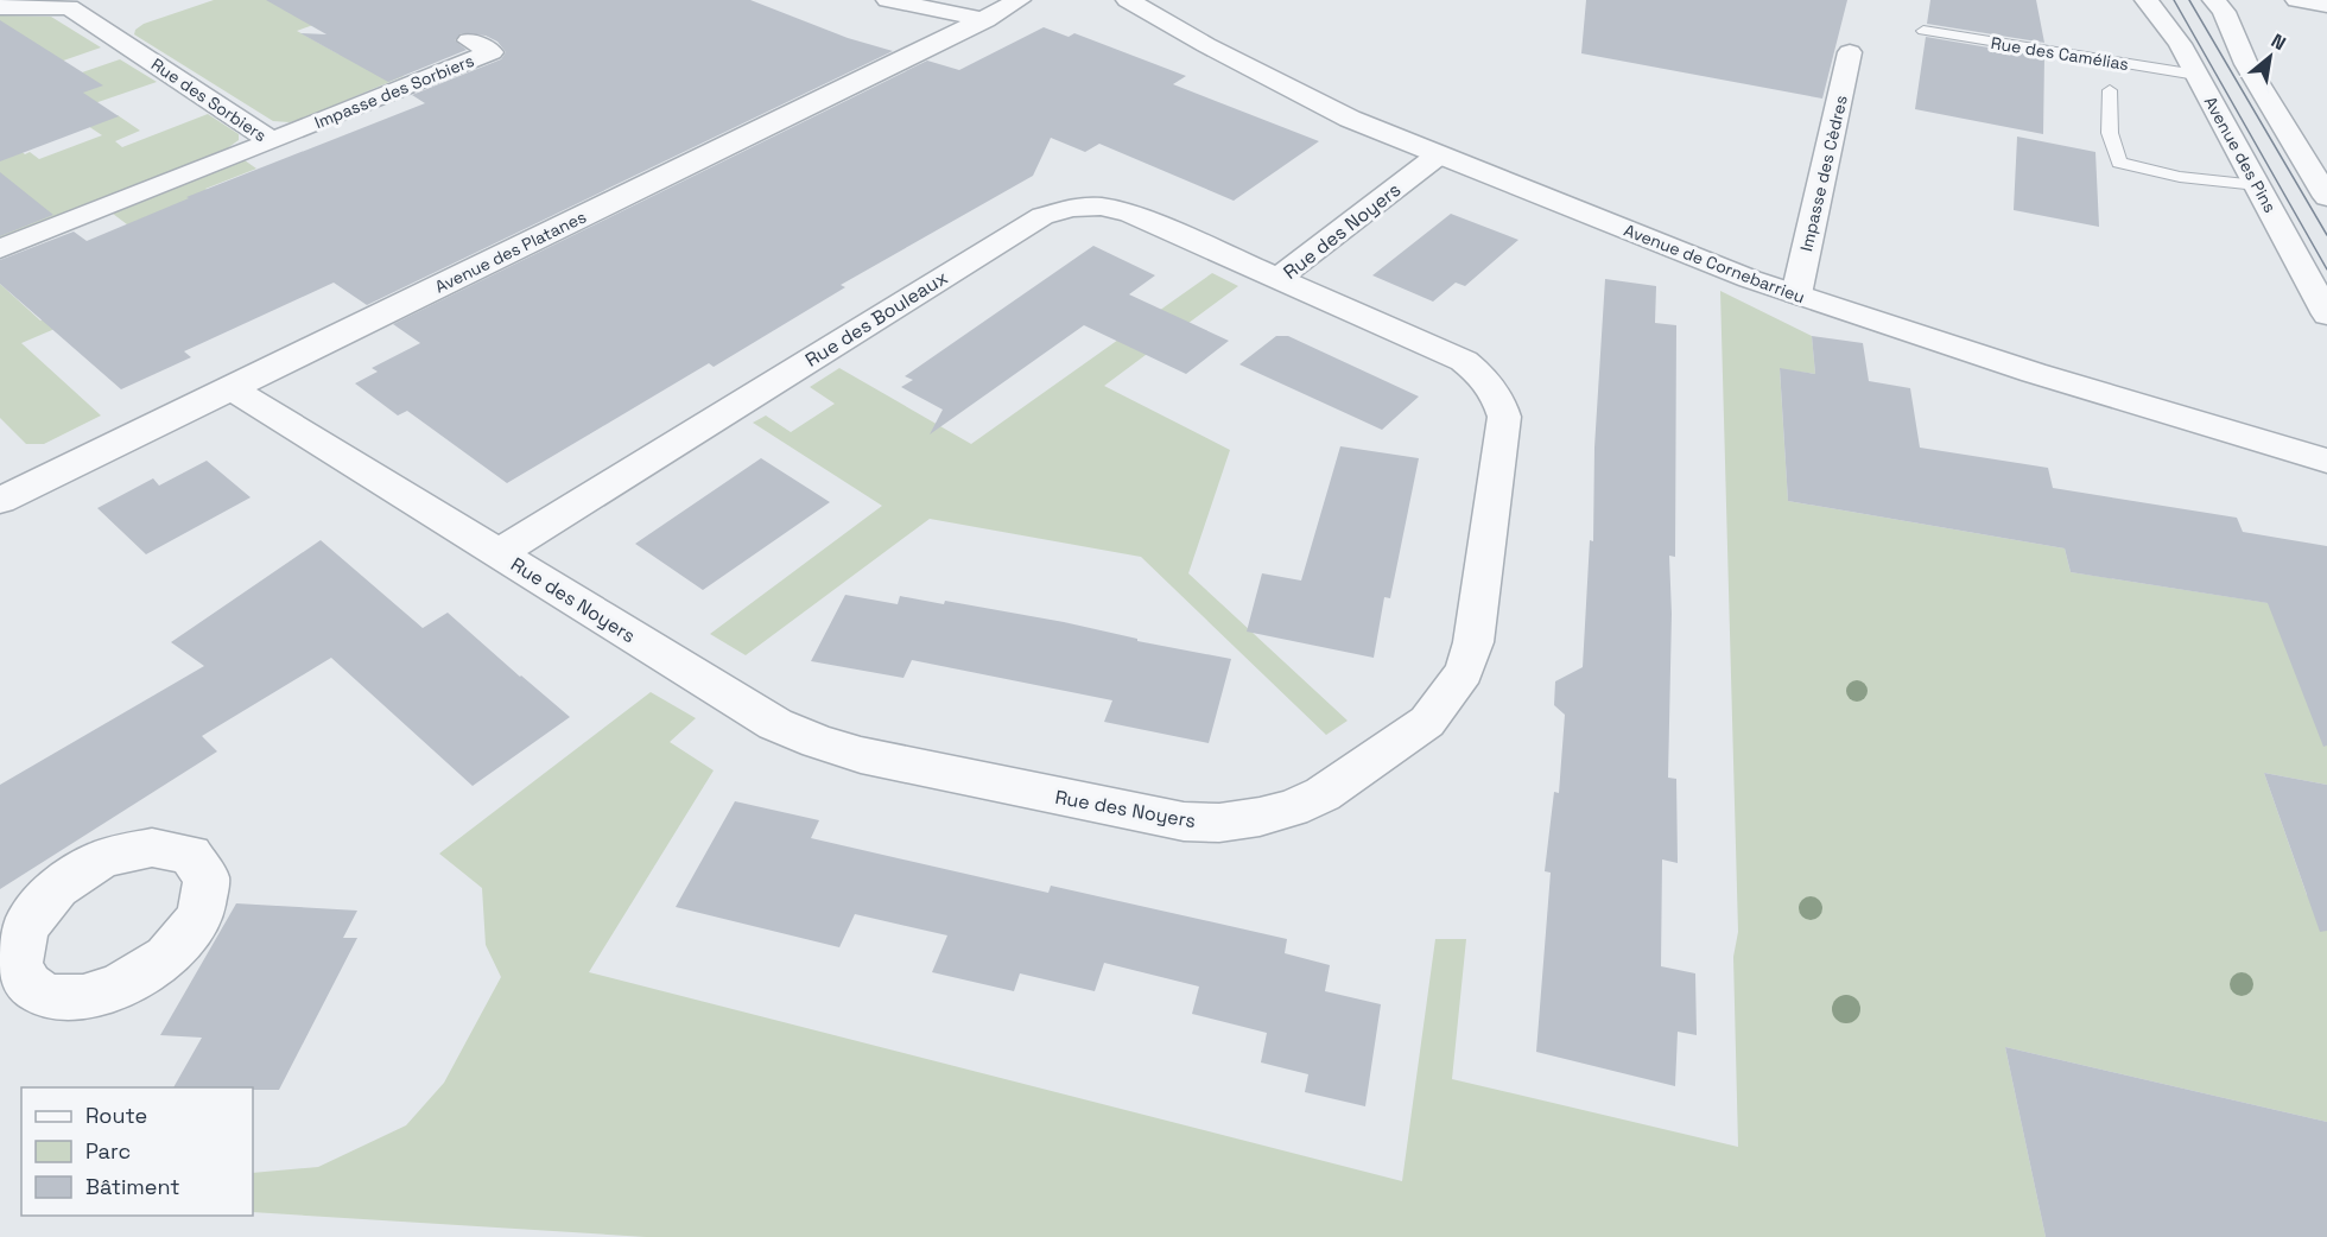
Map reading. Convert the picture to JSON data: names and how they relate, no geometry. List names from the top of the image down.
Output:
{
  "streets": {
    "street": [
      "Impasse des Sorbiers",
      "Rue des Sorbiers",
      "Avenue des Pins",
      "Impasse des Cèdres",
      "Rue des Noyers",
      "Avenue des Platanes",
      "Avenue de Cornebarrieu",
      "Rue des Bouleaux"
    ],
    "lane": ["Rue des Camélias"]
  },
  "crossings": [
    ["Rue des Camélias", "Avenue des Pins"],
    ["Impasse des Sorbiers", "Rue des Sorbiers"],
    ["Impasse des Cèdres", "Avenue de Cornebarrieu"],
    ["Rue des Noyers", "Avenue des Platanes"],
    ["Rue des Noyers", "Avenue de Cornebarrieu"],
    ["Rue des Noyers", "Rue des Bouleaux"]
  ],
  "legend": ["Route", "Parc", "Bâtiment"],
  "north": "top right"
}
